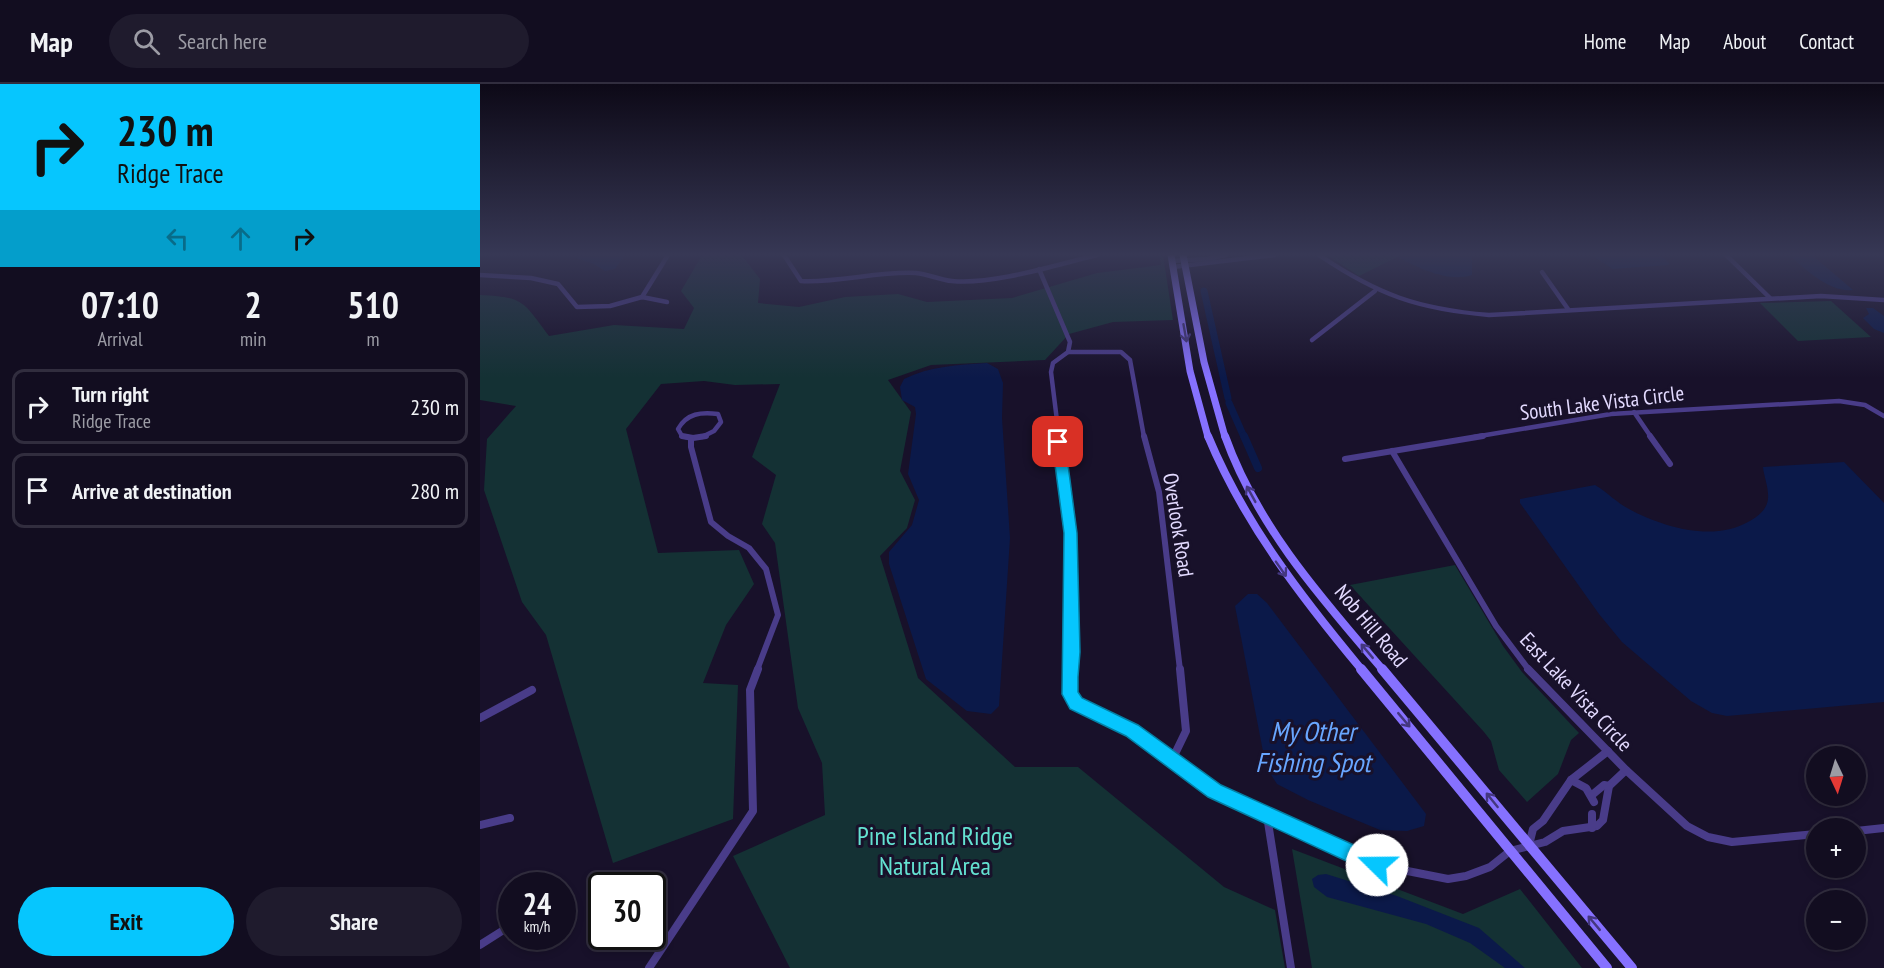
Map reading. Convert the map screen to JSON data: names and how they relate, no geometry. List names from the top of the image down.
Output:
{
  "streets": {
    "main road": ["Nob Hill Road"],
    "street": ["South Lake Vista Circle", "Overlook Road", "East Lake Vista Circle"]
  },
  "crossings": [
    ["South Lake Vista Circle", "East Lake Vista Circle"]
  ],
  "water": ["My Other Fishing Spot"],
  "parks": ["Pine Island Ridge Natural Area"],
  "north": "bottom",
  "page": {
    "header": "Map",
    "search": "Search here",
    "nav": [
      "Home",
      "Map",
      "About",
      "Contact"
    ],
    "turn": ["230 m", "Ridge Trace"],
    "eta": [
      "07:10",
      "Arrival",
      "2",
      "min",
      "510",
      "m"
    ],
    "list": [
      {
        "name": "Turn right",
        "note": "Ridge Trace",
        "value": "230 m"
      },
      {
        "name": "Arrive at destination",
        "value": "280 m"
      }
    ],
    "map_buttons": ["+", "−"],
    "speed": "24 km/h",
    "limit": "30",
    "buttons": ["Exit", "Share"]
  }
}
